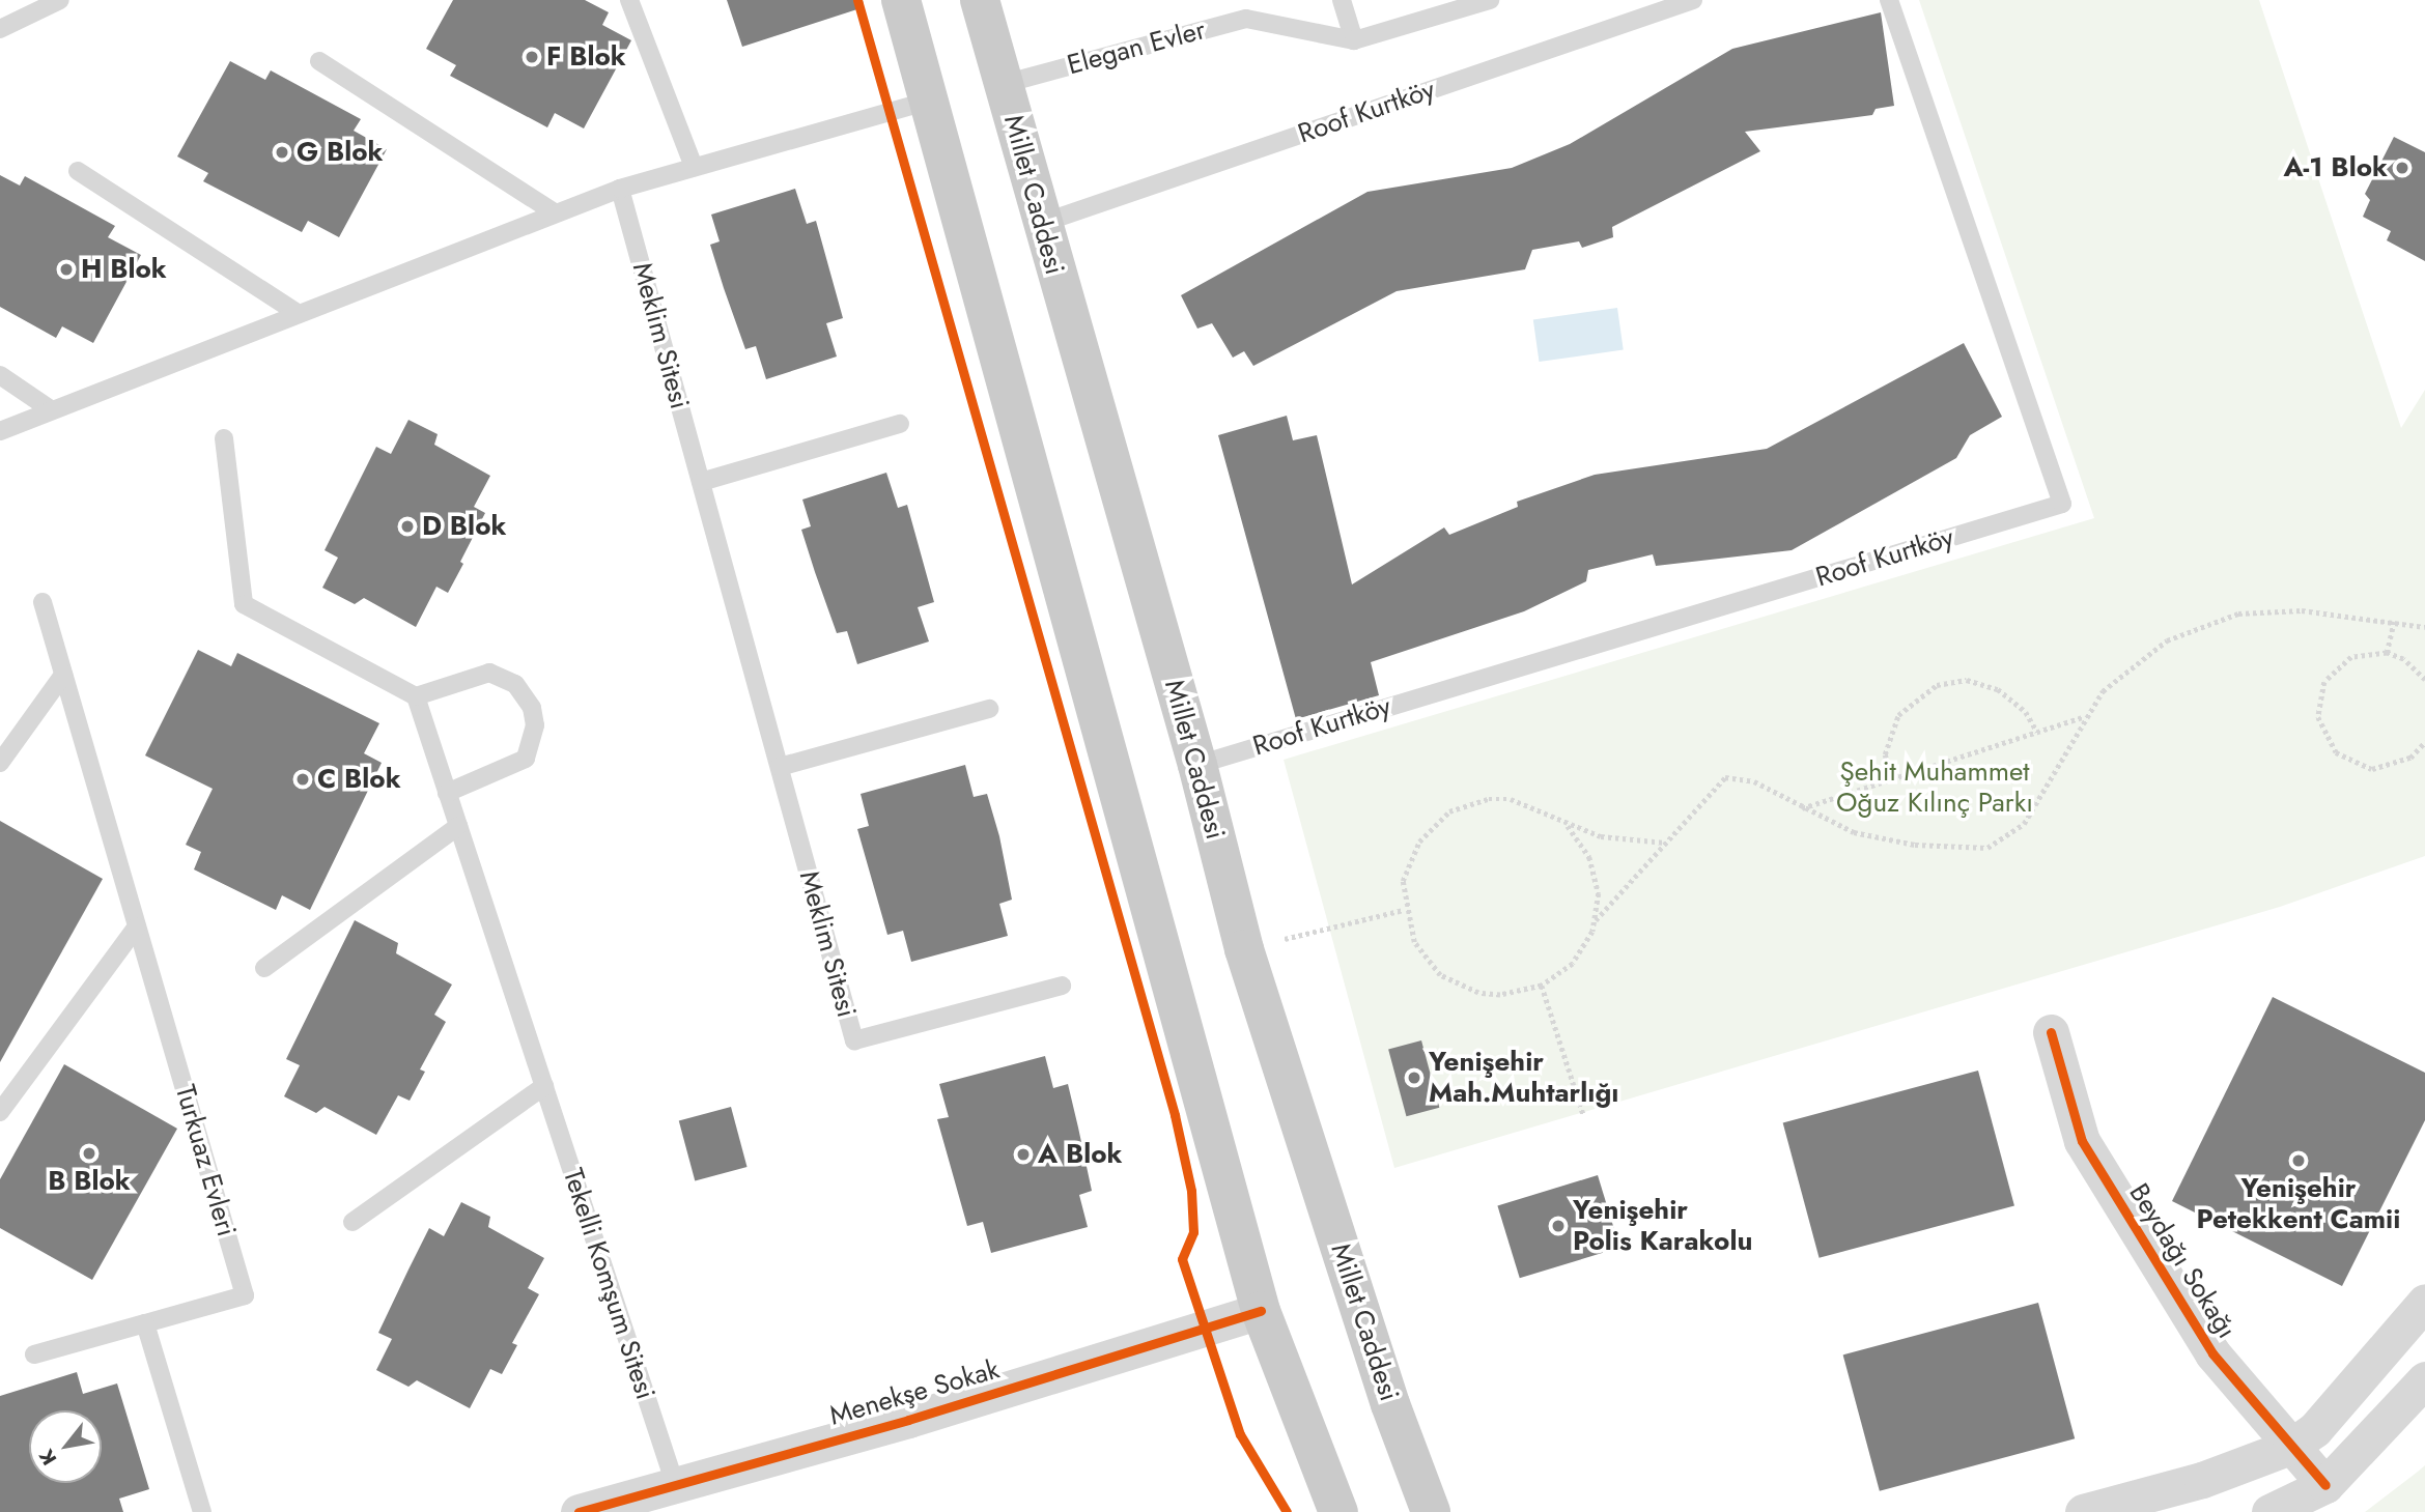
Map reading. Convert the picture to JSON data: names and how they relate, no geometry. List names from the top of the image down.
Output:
{
  "streets": {
    "main road": ["Millet Caddesi"],
    "street": ["Beydağı Sokağı", "Menekşe Sokak"],
    "lane": [
      "Elegan Evler",
      "Roof Kurtköy",
      "Meklim Sitesi",
      "Turkuaz Evleri",
      "Tekelli Komşum Sitesi"
    ]
  },
  "crossings": [
    ["Elegan Evler", "Millet Caddesi"],
    ["Roof Kurtköy", "Millet Caddesi"],
    ["Tekelli Komşum Sitesi", "Menekşe Sokak"]
  ],
  "parks": ["Şehit Muhammet Oğuz Kılınç Parkı"],
  "places": [
    "F Blok",
    "G Blok",
    "A-1 Blok",
    "H Blok",
    "D Blok",
    "C Blok",
    "Yenişehir Mah.Muhtarlığı",
    "B Blok",
    "A Blok",
    "Yenişehir Petekkent Camii",
    "Yenişehir Polis Karakolu"
  ],
  "north": "bottom left"
}
